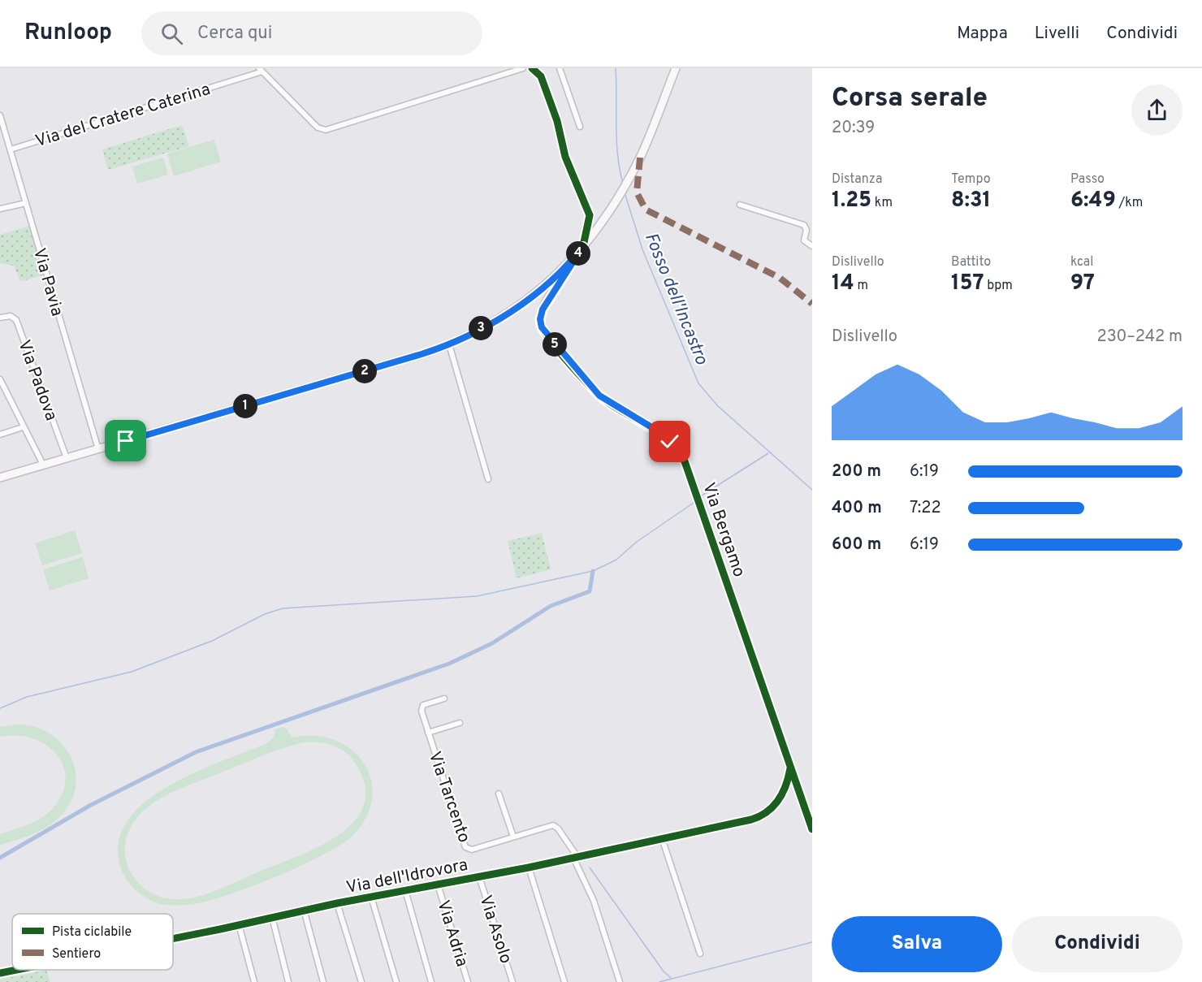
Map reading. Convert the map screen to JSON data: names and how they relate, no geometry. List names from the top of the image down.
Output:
{
  "streets": {
    "street": [
      "Via del Cratere Caterina",
      "Via Pavia",
      "Via Padova",
      "Via Bergamo",
      "Via Tarcento",
      "Via dell'Idrovora",
      "Via Asolo",
      "Via Adria"
    ]
  },
  "crossings": [
    ["Via del Cratere Caterina", "Via Pavia"],
    ["Via Bergamo", "Via dell'Idrovora"],
    ["Via Tarcento", "Via dell'Idrovora"],
    ["Via dell'Idrovora", "Via Asolo"],
    ["Via dell'Idrovora", "Via Adria"]
  ],
  "water": ["Fosso dell'Incastro"],
  "legend": ["Pista ciclabile", "Sentiero"],
  "page": {
    "header": "Runloop",
    "search": "Cerca qui",
    "nav": ["Mappa", "Livelli", "Condividi"],
    "heading": ["Corsa serale", "20:39"],
    "stats": [
      ["Distanza", "1.25 km"],
      ["Tempo", "8:31"],
      ["Passo", "6:49 /km"],
      ["Dislivello", "14 m"],
      ["Battito", "157 bpm"],
      ["kcal", "97"]
    ],
    "pins": [
      "4",
      "3",
      "5",
      "2",
      "1"
    ],
    "chart": ["Dislivello", "230–242 m"],
    "list": [
      {
        "name": "200 m",
        "note": "6:19"
      },
      {
        "name": "400 m",
        "note": "7:22"
      },
      {
        "name": "600 m",
        "note": "6:19"
      }
    ],
    "buttons": ["Salva", "Condividi"]
  }
}
